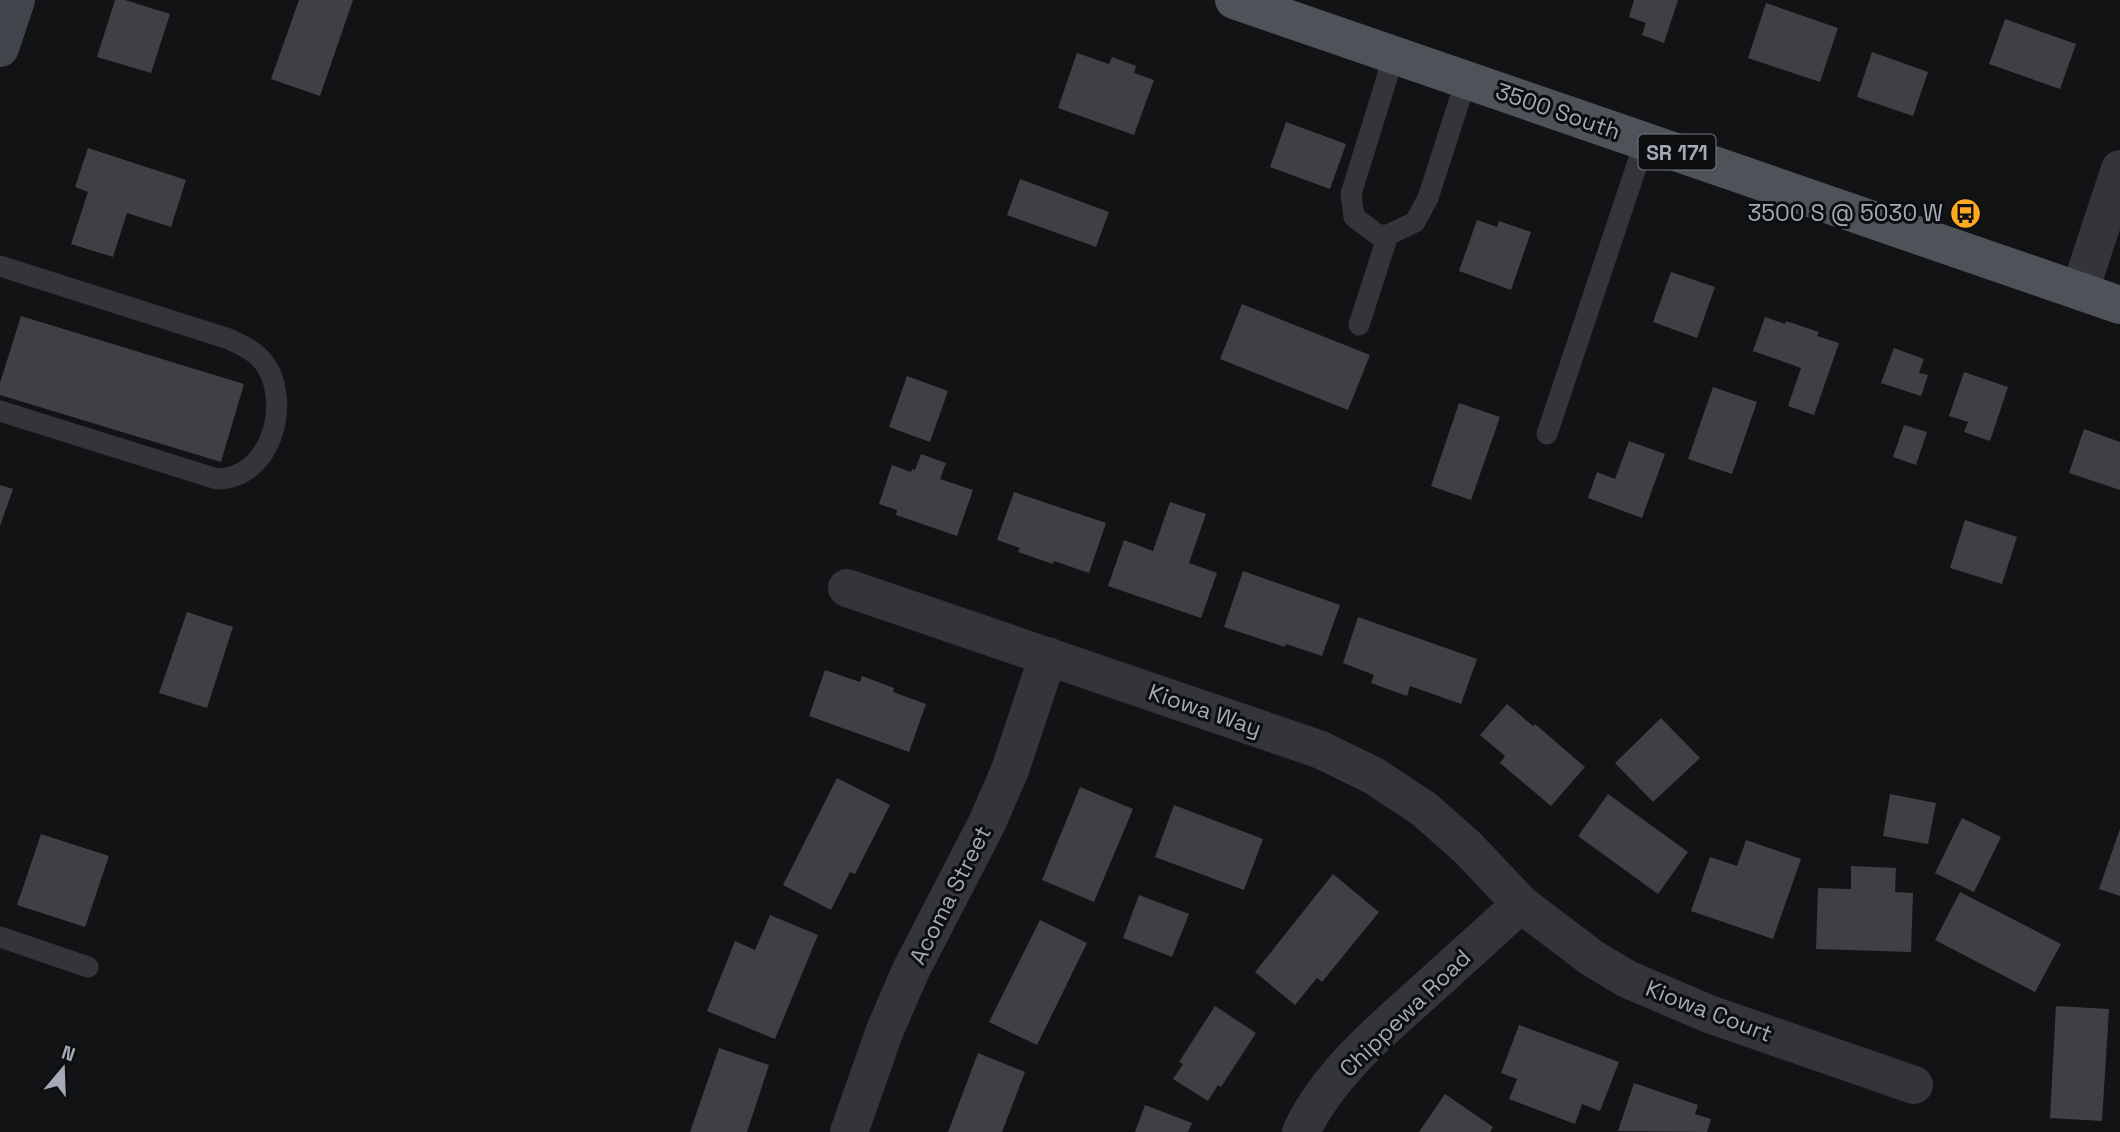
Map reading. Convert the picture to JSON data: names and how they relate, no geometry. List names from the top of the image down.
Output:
{
  "streets": {
    "main road": ["3500 South", "SR 171"],
    "street": [
      "Kiowa Way",
      "Acoma Street",
      "Kiowa Court",
      "Chippewa Road"
    ]
  },
  "crossings": [
    ["Kiowa Way", "Acoma Street"],
    ["Kiowa Way", "Kiowa Court"],
    ["Kiowa Way", "Chippewa Road"],
    ["Kiowa Court", "Chippewa Road"]
  ],
  "places": {
    "bus stop": ["3500 S @ 5030 W"]
  },
  "north": "top"
}
